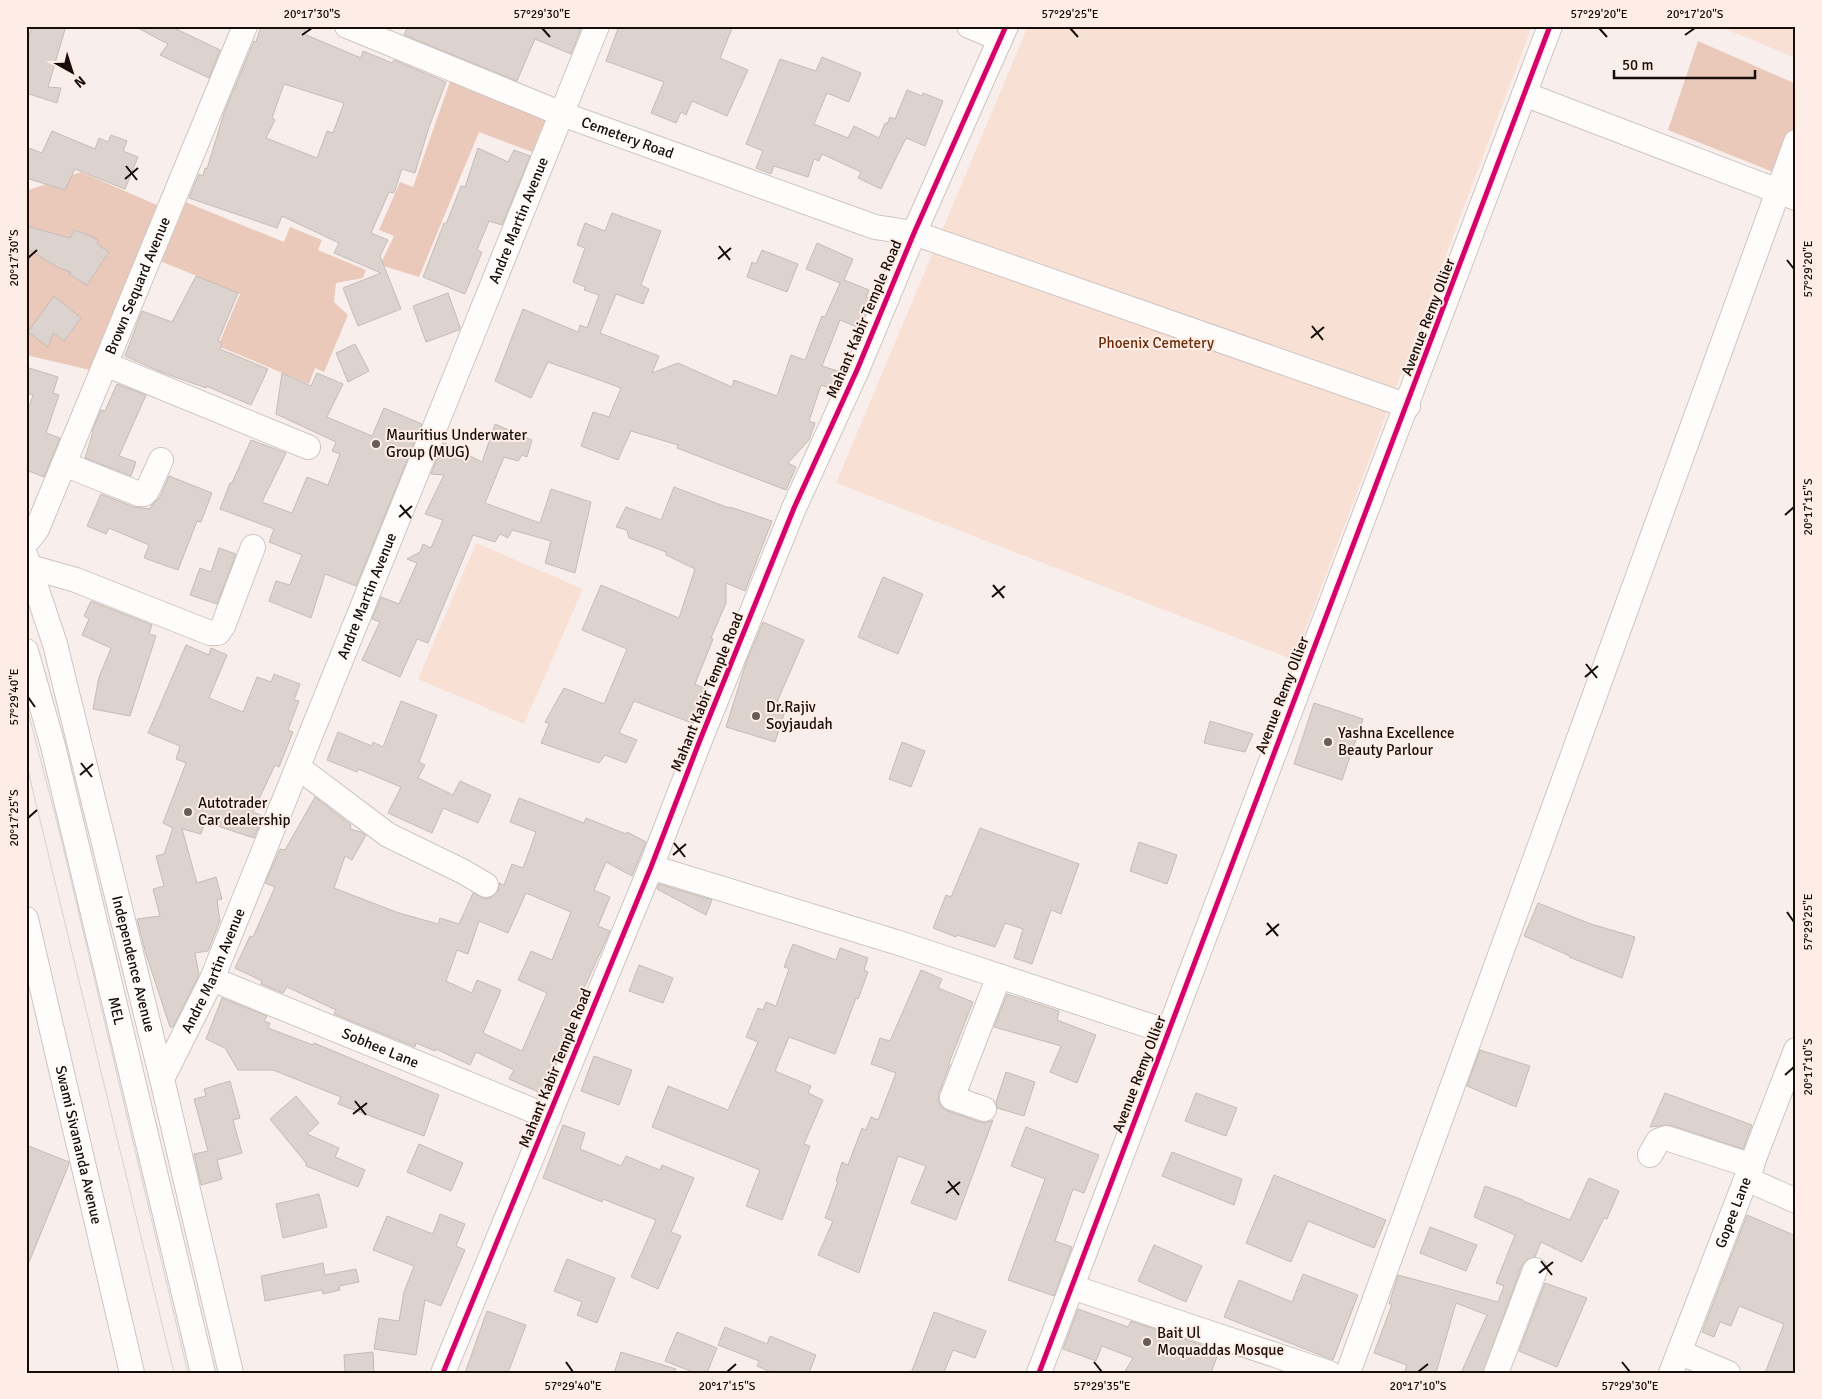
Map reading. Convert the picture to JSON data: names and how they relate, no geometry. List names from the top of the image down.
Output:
{
  "streets": {
    "street": [
      "Cemetery Road",
      "Andre Martin Avenue",
      "Brown Sequard Avenue",
      "Avenue Remy Ollier",
      "Mahant Kabir Temple Road",
      "Independence Avenue",
      "MEL",
      "Sobhee Lane",
      "Swami Sivananda Avenue",
      "Gopee Lane"
    ]
  },
  "crossings": [
    ["Cemetery Road", "Andre Martin Avenue"],
    ["Cemetery Road", "Avenue Remy Ollier"],
    ["Cemetery Road", "Mahant Kabir Temple Road"],
    ["Andre Martin Avenue", "Independence Avenue"],
    ["Andre Martin Avenue", "Sobhee Lane"],
    ["Mahant Kabir Temple Road", "Sobhee Lane"]
  ],
  "parks": ["Phoenix Cemetery"],
  "places": [
    "Mauritius Underwater Group (MUG)",
    "Dr.Rajiv Soyjaudah",
    "Yashna Excellence Beauty Parlour",
    "Autotrader Car dealership",
    "Bait Ul Moquaddas Mosque"
  ],
  "scale_bar": "50 m",
  "north": "bottom right",
  "coordinates": [
    "20°17'30\"S",
    "57°29'30\"E",
    "57°29'25\"E",
    "57°29'20\"E",
    "20°17'20\"S",
    "20°17'15\"S",
    "57°29'40\"E",
    "20°17'25\"S",
    "20°17'10\"S",
    "57°29'35\"E"
  ]
}
